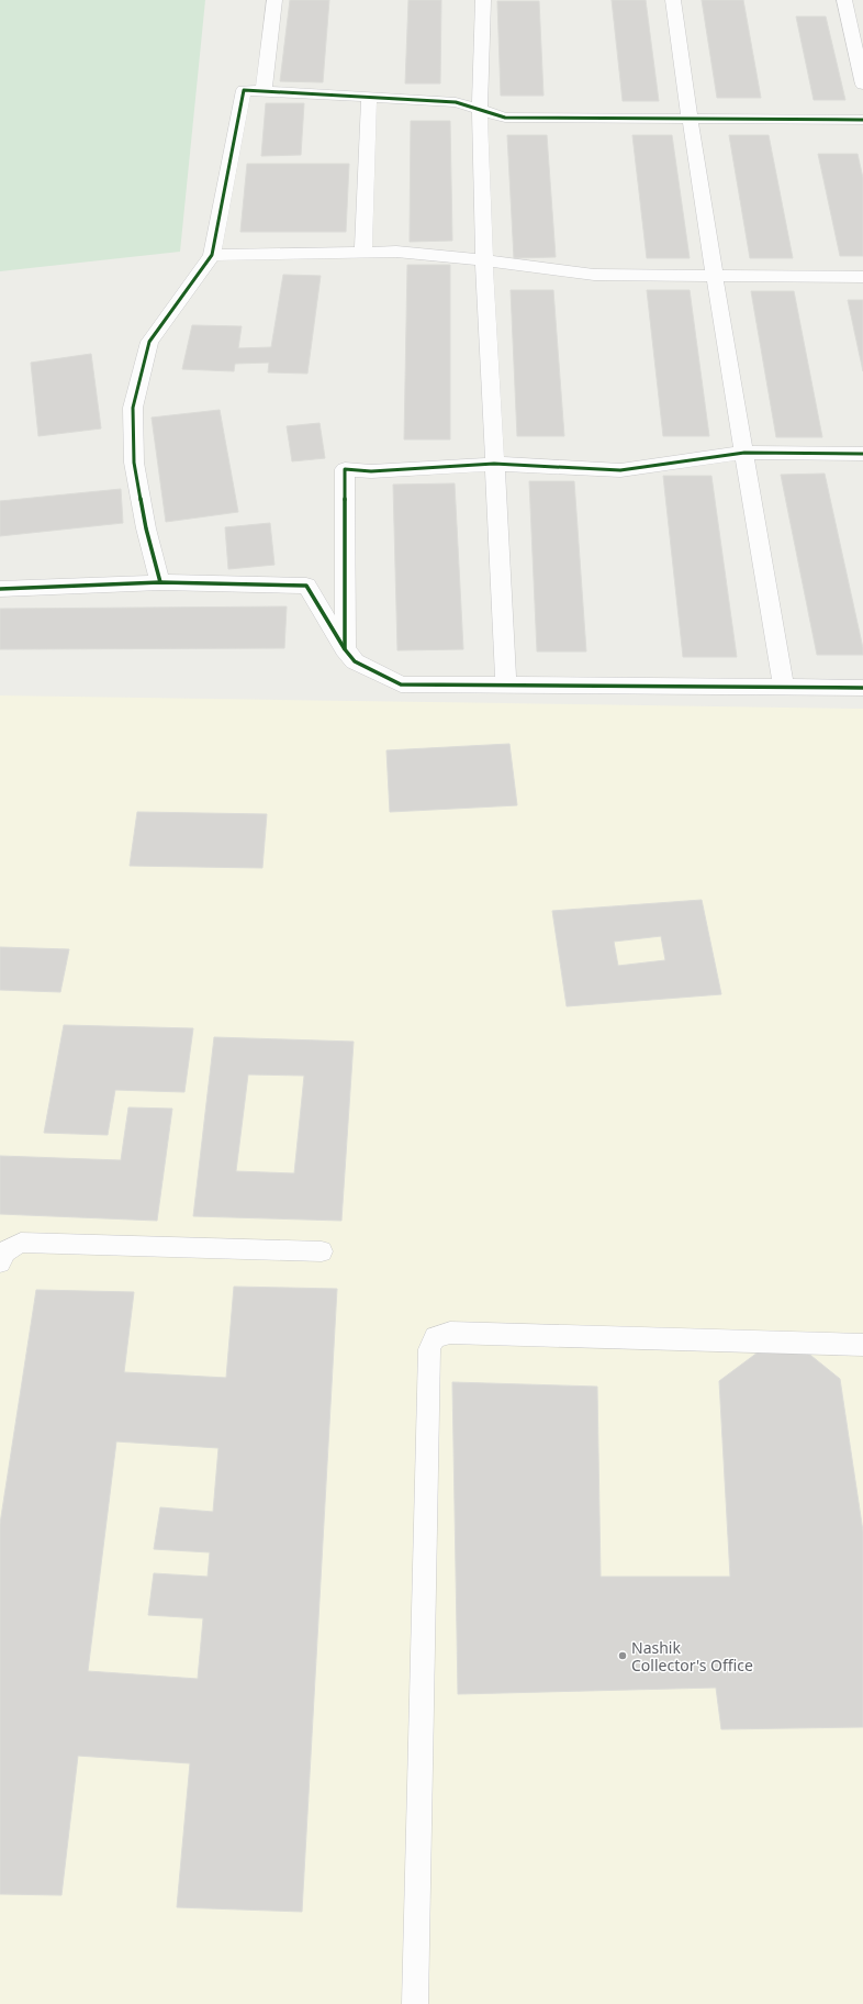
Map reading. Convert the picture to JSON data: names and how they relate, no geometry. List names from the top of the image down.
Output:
{
  "places": ["Nashik Collector's Office"]
}
